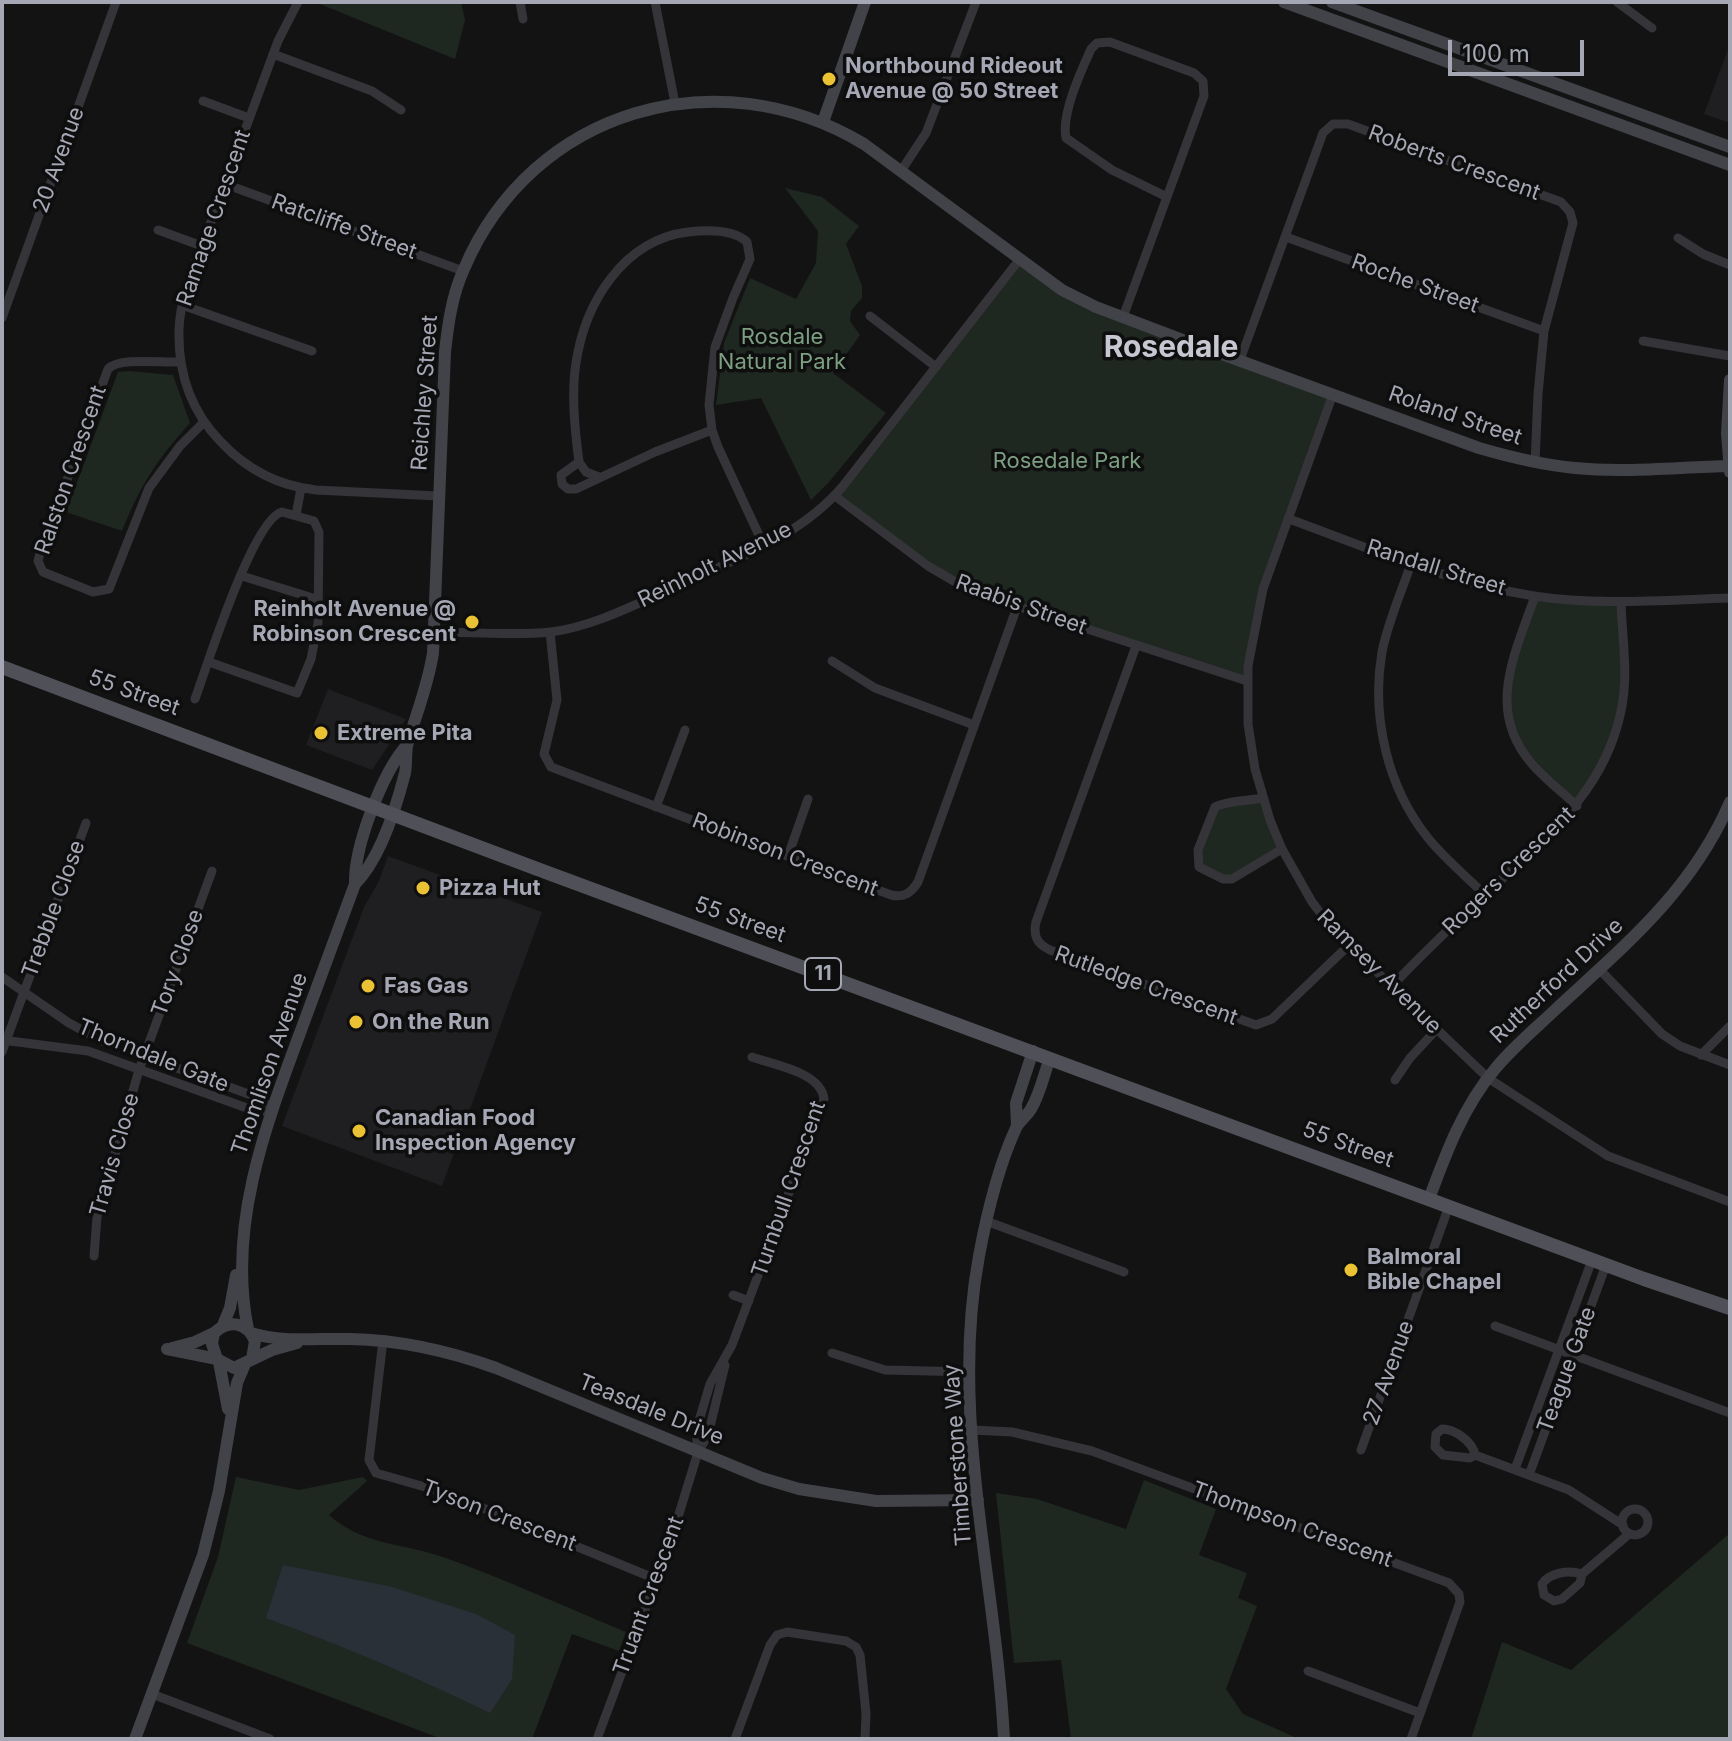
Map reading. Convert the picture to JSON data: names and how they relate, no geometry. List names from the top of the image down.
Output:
{
  "streets": {
    "main road": ["55 Street", "11"],
    "street": [
      "20 Avenue",
      "Roberts Crescent",
      "Ramage Crescent",
      "Ratcliffe Street",
      "Roche Street",
      "Reichley Street",
      "Roland Street",
      "Ralston Crescent",
      "Reinholt Avenue",
      "Randall Street",
      "Raabis Street",
      "Robinson Crescent",
      "Rogers Crescent",
      "Trebble Close",
      "Tory Close",
      "Ramsey Avenue",
      "Rutherford Drive",
      "Rutledge Crescent",
      "Thorndale Gate",
      "Thomlison Avenue",
      "Travis Close",
      "Turnbull Crescent",
      "Teague Gate",
      "27 Avenue",
      "Teasdale Drive",
      "Timberstone Way",
      "Tyson Crescent",
      "Thompson Crescent",
      "Truant Crescent"
    ]
  },
  "crossings": [
    ["Roberts Crescent", "Roche Street"],
    ["Roberts Crescent", "Roland Street"],
    ["Ramage Crescent", "Ratcliffe Street"],
    ["Ramage Crescent", "Reichley Street"],
    ["Ramage Crescent", "Ralston Crescent"],
    ["Ratcliffe Street", "Reichley Street"],
    ["Reichley Street", "Roland Street"],
    ["Reichley Street", "Reinholt Avenue"],
    ["Reichley Street", "55 Street"],
    ["Reichley Street", "Thomlison Avenue"],
    ["Roland Street", "Ramsey Avenue"],
    ["Reinholt Avenue", "Raabis Street"],
    ["Reinholt Avenue", "Robinson Crescent"],
    ["Randall Street", "Rogers Crescent"],
    ["Randall Street", "Ramsey Avenue"],
    ["Raabis Street", "Robinson Crescent"],
    ["Raabis Street", "Ramsey Avenue"],
    ["Raabis Street", "Rutledge Crescent"],
    ["55 Street", "Rutherford Drive"],
    ["55 Street", "Thomlison Avenue"],
    ["55 Street", "Teague Gate"],
    ["55 Street", "27 Avenue"],
    ["55 Street", "Timberstone Way"],
    ["Rogers Crescent", "Ramsey Avenue"],
    ["Trebble Close", "Thorndale Gate"],
    ["Tory Close", "Thorndale Gate"],
    ["Tory Close", "Travis Close"],
    ["Ramsey Avenue", "Rutherford Drive"],
    ["Ramsey Avenue", "Rutledge Crescent"],
    ["Thorndale Gate", "Thomlison Avenue"],
    ["Thorndale Gate", "Travis Close"],
    ["Thomlison Avenue", "Teasdale Drive"],
    ["Turnbull Crescent", "Teasdale Drive"],
    ["Turnbull Crescent", "Truant Crescent"],
    ["Teasdale Drive", "Timberstone Way"],
    ["Teasdale Drive", "Tyson Crescent"],
    ["Teasdale Drive", "Truant Crescent"],
    ["Timberstone Way", "Thompson Crescent"],
    ["Tyson Crescent", "Truant Crescent"]
  ],
  "districts": ["Rosedale"],
  "parks": ["Rosdale Natural Park", "Rosedale Park"],
  "places": [
    "Northbound Rideout Avenue @ 50 Street",
    "Reinholt Avenue @ Robinson Crescent",
    "Extreme Pita",
    "Pizza Hut",
    "Fas Gas",
    "On the Run",
    "Canadian Food Inspection Agency",
    "Balmoral Bible Chapel"
  ],
  "scale_bar": "100 m"
}
